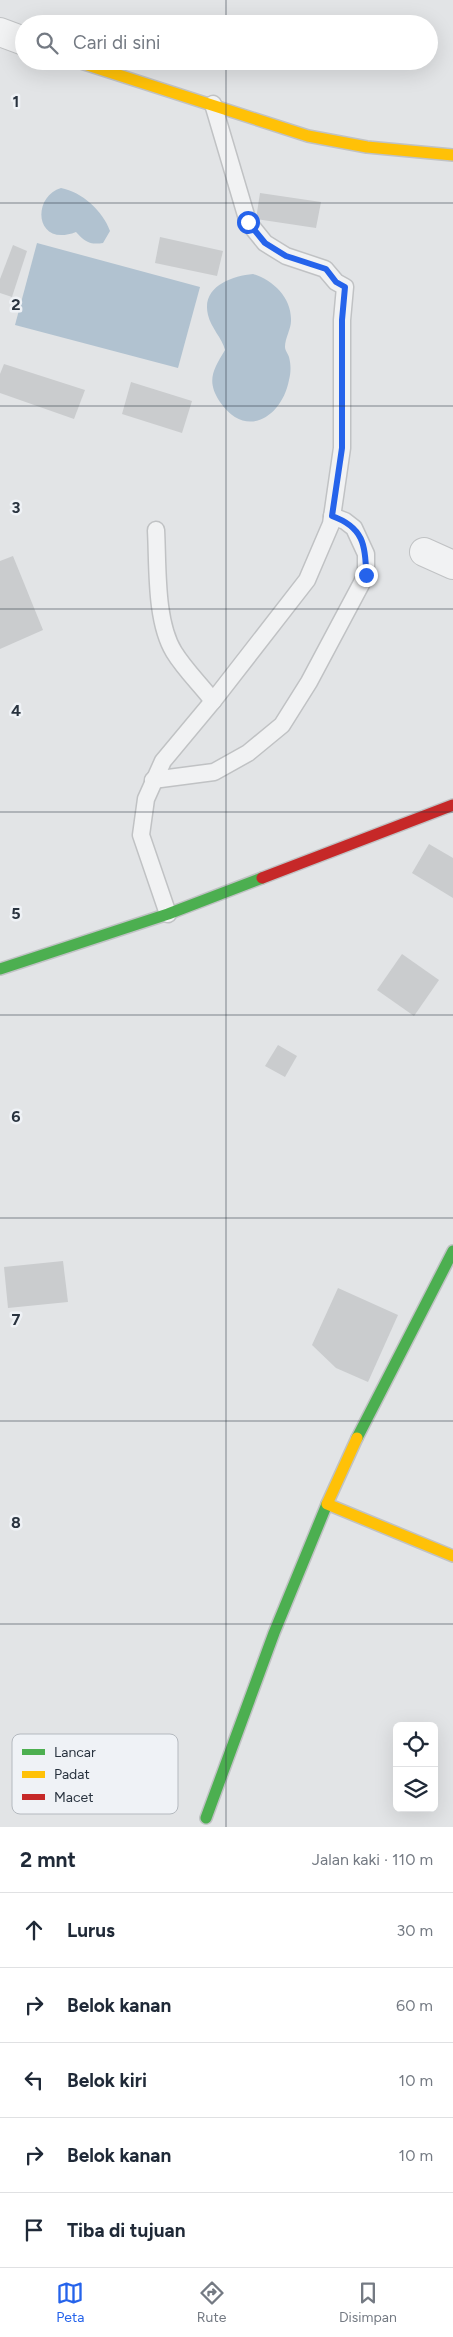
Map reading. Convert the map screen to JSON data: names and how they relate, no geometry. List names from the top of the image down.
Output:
{
  "legend": ["Lancar", "Padat", "Macet"],
  "page": {
    "search": "Cari di sini",
    "heading": ["2 mnt", "Jalan kaki · 110 m"],
    "list": [
      ["Lurus", "30 m"],
      ["Belok kanan", "60 m"],
      ["Belok kiri", "10 m"],
      ["Belok kanan", "10 m"],
      "Tiba di tujuan"
    ],
    "nav": ["Peta", "Rute", "Disimpan"]
  },
  "grid": {
    "rows": [
      "1",
      "2",
      "3",
      "4",
      "5",
      "6",
      "7",
      "8"
    ]
  }
}
